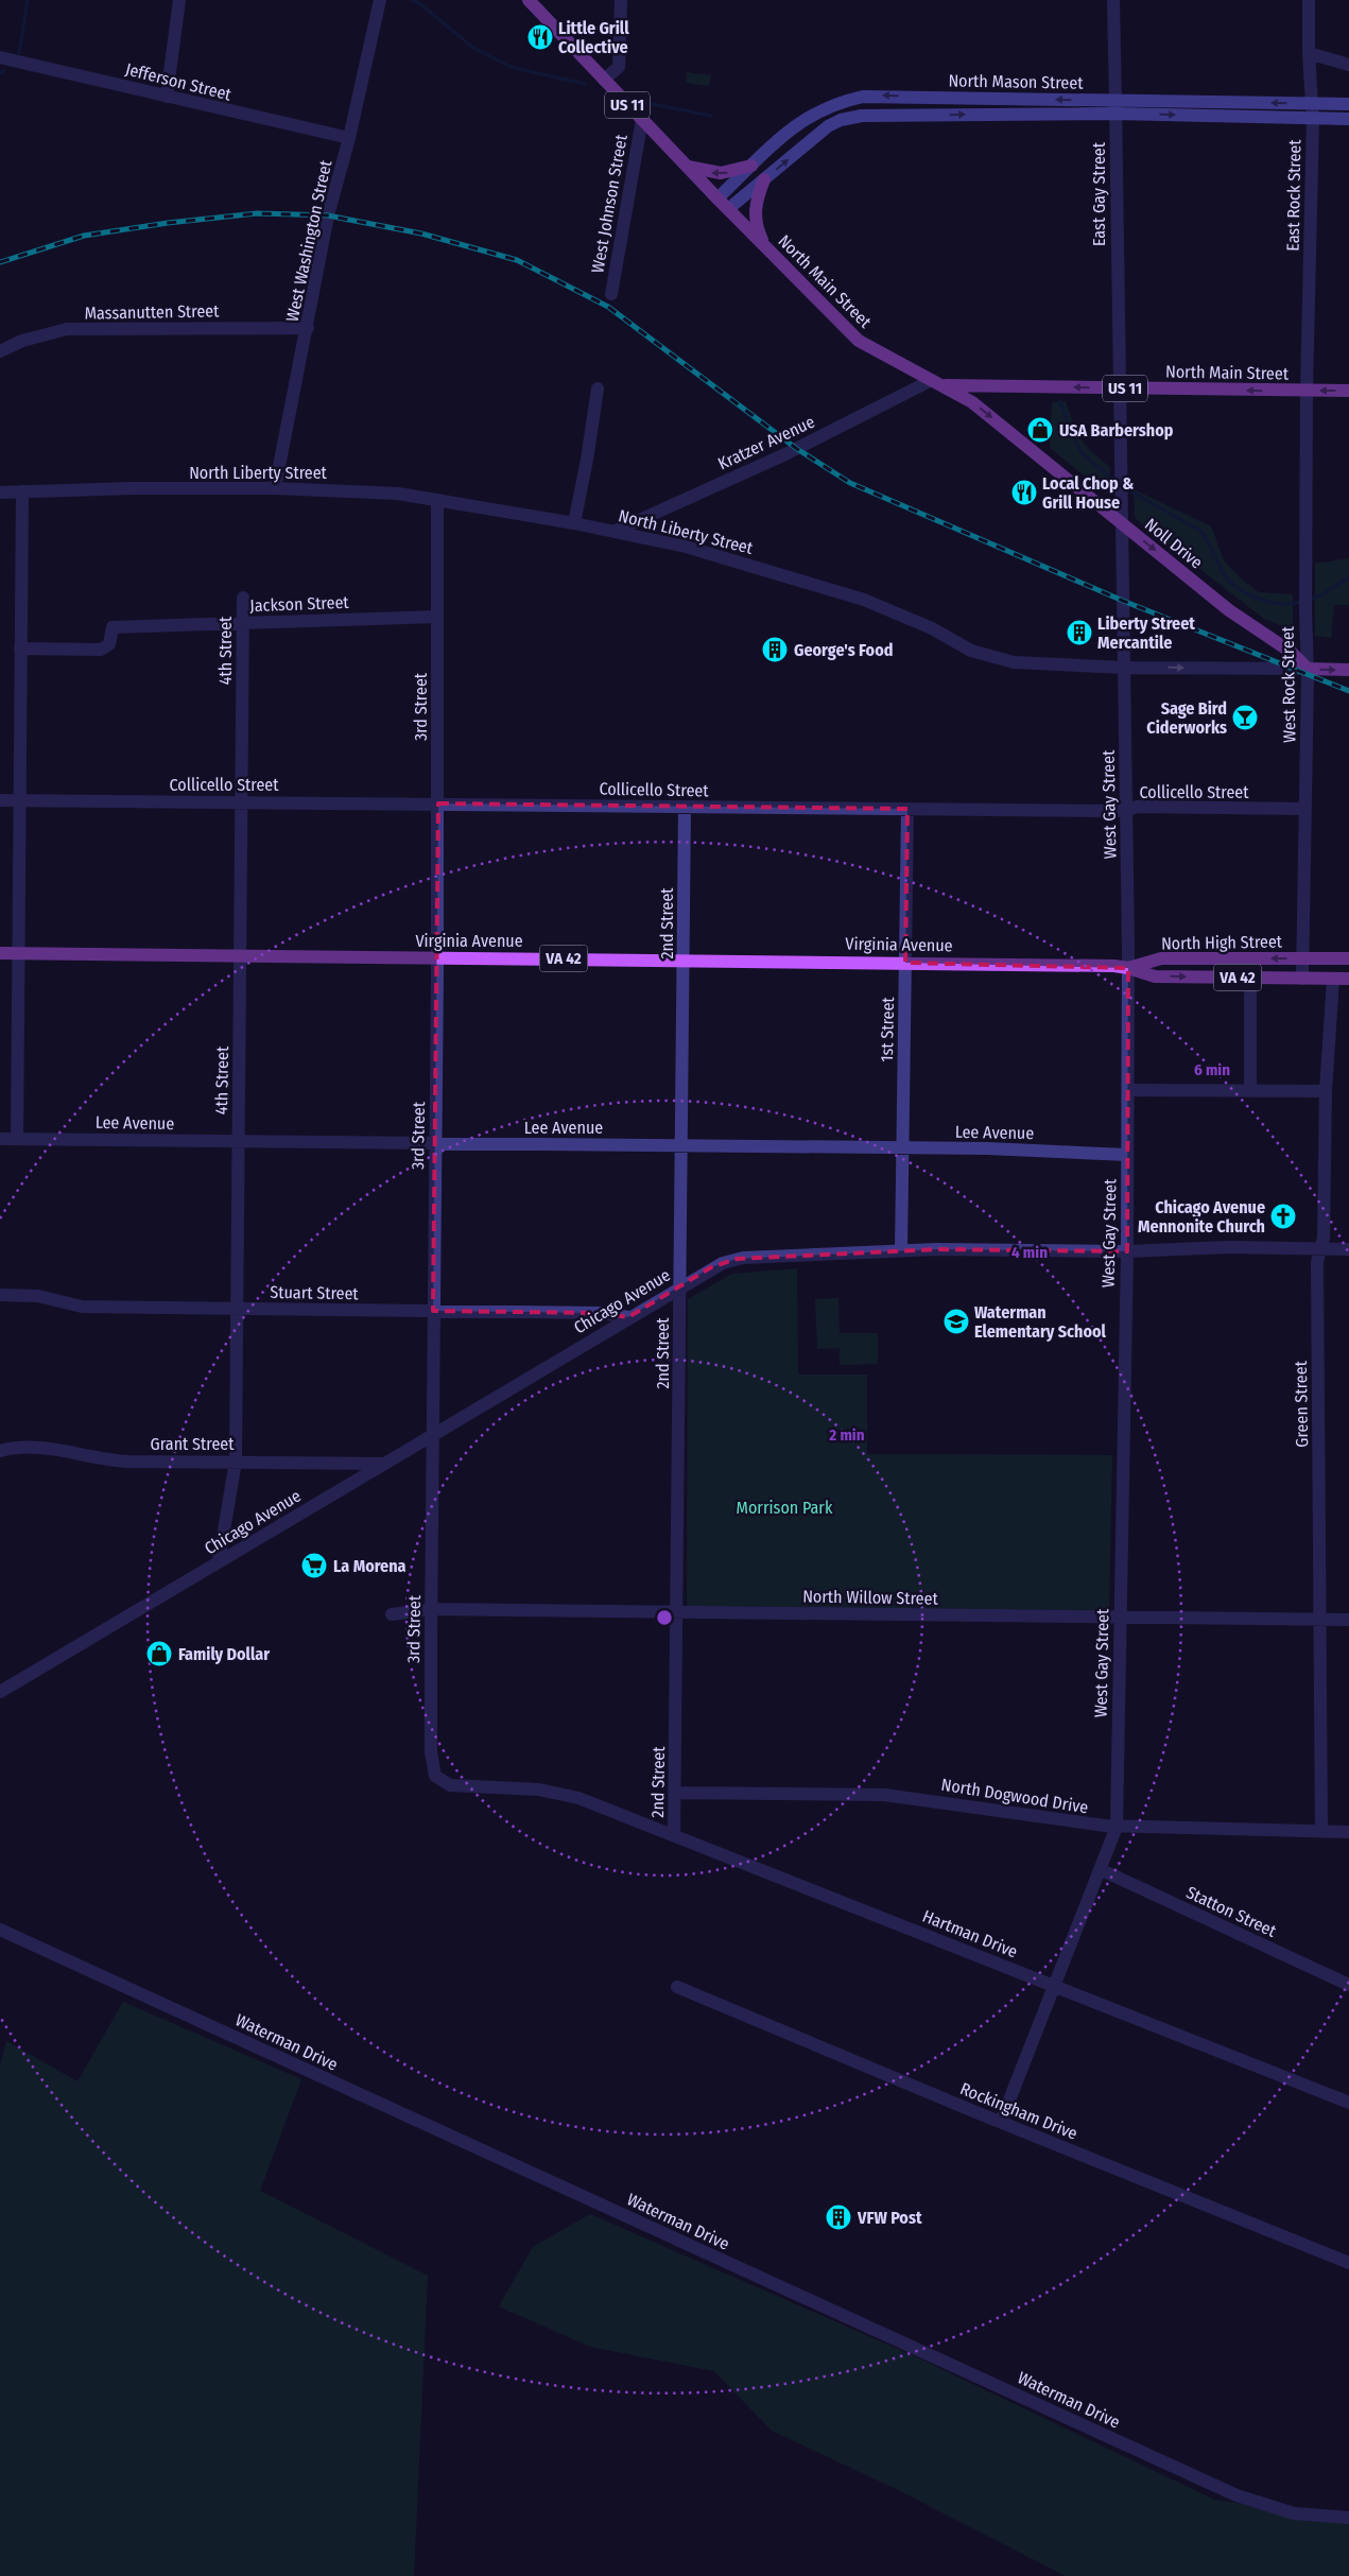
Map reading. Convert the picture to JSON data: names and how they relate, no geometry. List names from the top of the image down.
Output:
{
  "streets": {
    "main road": [
      "North Mason Street",
      "US 11",
      "North Main Street",
      "North Liberty Street",
      "Noll Drive",
      "Virginia Avenue",
      "North High Street",
      "VA 42"
    ],
    "street": [
      "Jefferson Street",
      "East Gay Street",
      "East Rock Street",
      "West Johnson Street",
      "West Washington Street",
      "Massanutten Street",
      "Kratzer Avenue",
      "Jackson Street",
      "4th Street",
      "West Rock Street",
      "3rd Street",
      "Collicello Street",
      "West Gay Street",
      "2nd Street",
      "1st Street",
      "Lee Avenue",
      "Stuart Street",
      "Chicago Avenue",
      "Green Street",
      "Grant Street",
      "North Willow Street",
      "North Dogwood Drive",
      "Statton Street",
      "Hartman Drive",
      "Waterman Drive",
      "Rockingham Drive"
    ]
  },
  "crossings": [
    ["Jefferson Street", "West Washington Street"],
    ["North Mason Street", "East Gay Street"],
    ["North Mason Street", "East Rock Street"],
    ["North Mason Street", "North Main Street"],
    ["East Gay Street", "North Main Street"],
    ["East Gay Street", "West Gay Street"],
    ["East Rock Street", "North Main Street"],
    ["East Rock Street", "West Rock Street"],
    ["West Johnson Street", "North Main Street"],
    ["West Washington Street", "Massanutten Street"],
    ["West Washington Street", "North Liberty Street"],
    ["North Main Street", "Kratzer Avenue"],
    ["North Main Street", "Noll Drive"],
    ["North Main Street", "West Rock Street"],
    ["North Main Street", "West Gay Street"],
    ["Kratzer Avenue", "North Liberty Street"],
    ["Kratzer Avenue", "Noll Drive"],
    ["North Liberty Street", "Noll Drive"],
    ["North Liberty Street", "West Rock Street"],
    ["North Liberty Street", "3rd Street"],
    ["North Liberty Street", "West Gay Street"],
    ["Noll Drive", "West Rock Street"],
    ["Noll Drive", "West Gay Street"],
    ["Jackson Street", "4th Street"],
    ["Jackson Street", "3rd Street"],
    ["4th Street", "Collicello Street"],
    ["4th Street", "Virginia Avenue"],
    ["4th Street", "Lee Avenue"],
    ["4th Street", "Stuart Street"],
    ["4th Street", "Chicago Avenue"],
    ["4th Street", "Grant Street"],
    ["West Rock Street", "Collicello Street"],
    ["West Rock Street", "North High Street"],
    ["3rd Street", "Collicello Street"],
    ["3rd Street", "Virginia Avenue"],
    ["3rd Street", "Lee Avenue"],
    ["3rd Street", "Stuart Street"],
    ["3rd Street", "Chicago Avenue"],
    ["3rd Street", "North Willow Street"],
    ["3rd Street", "Hartman Drive"],
    ["Collicello Street", "West Gay Street"],
    ["Collicello Street", "2nd Street"],
    ["Collicello Street", "1st Street"],
    ["West Gay Street", "Virginia Avenue"],
    ["West Gay Street", "North High Street"],
    ["West Gay Street", "Lee Avenue"],
    ["West Gay Street", "Chicago Avenue"],
    ["West Gay Street", "North Willow Street"],
    ["West Gay Street", "North Dogwood Drive"],
    ["West Gay Street", "Statton Street"],
    ["West Gay Street", "Hartman Drive"],
    ["West Gay Street", "Rockingham Drive"],
    ["2nd Street", "Virginia Avenue"],
    ["2nd Street", "Lee Avenue"],
    ["2nd Street", "Chicago Avenue"],
    ["2nd Street", "North Willow Street"],
    ["2nd Street", "North Dogwood Drive"],
    ["2nd Street", "Hartman Drive"],
    ["Virginia Avenue", "North High Street"],
    ["Virginia Avenue", "1st Street"],
    ["North High Street", "Green Street"],
    ["1st Street", "Lee Avenue"],
    ["1st Street", "Chicago Avenue"],
    ["Stuart Street", "Chicago Avenue"],
    ["Chicago Avenue", "Green Street"],
    ["Chicago Avenue", "Grant Street"],
    ["Green Street", "North Willow Street"],
    ["Green Street", "North Dogwood Drive"]
  ],
  "one_way": ["North Main Street", "Noll Drive"],
  "parks": ["Morrison Park"],
  "places": {
    "restaurant": ["Little Grill Collective", "Local Chop & Grill House"],
    "shop": ["USA Barbershop", "Family Dollar"],
    "building": ["Liberty Street Mercantile", "George's Food", "VFW Post"],
    "bar": ["Sage Bird Ciderworks"],
    "church": ["Chicago Avenue Mennonite Church"],
    "school or university": ["Waterman Elementary School"],
    "supermarket": ["La Morena"]
  },
  "rings": ["6 min", "4 min", "2 min"]
}
